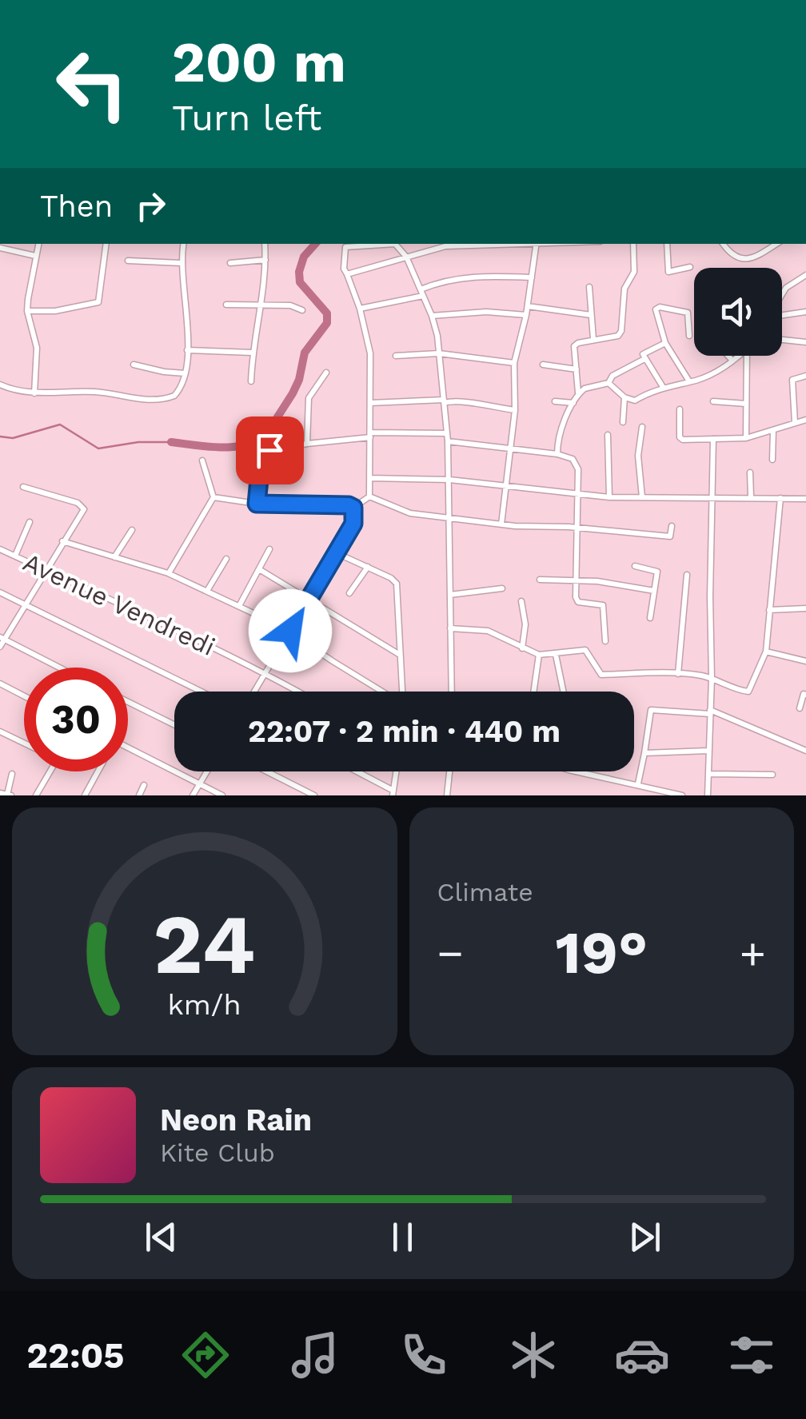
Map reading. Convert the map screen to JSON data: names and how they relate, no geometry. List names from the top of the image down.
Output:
{
  "streets": {
    "street": ["Avenue Vendredi"]
  },
  "page": {
    "turn": ["200 m", "Turn left"],
    "then": "Then",
    "limit": "30",
    "trip": "22:07 · 2 min · 440 m",
    "tile": "Climate",
    "heat": ["−", "19°", "+"],
    "song": ["Neon Rain", "Kite Club"],
    "tabs": "22:05",
    "gauge": ["24", "km/h"]
  }
}
